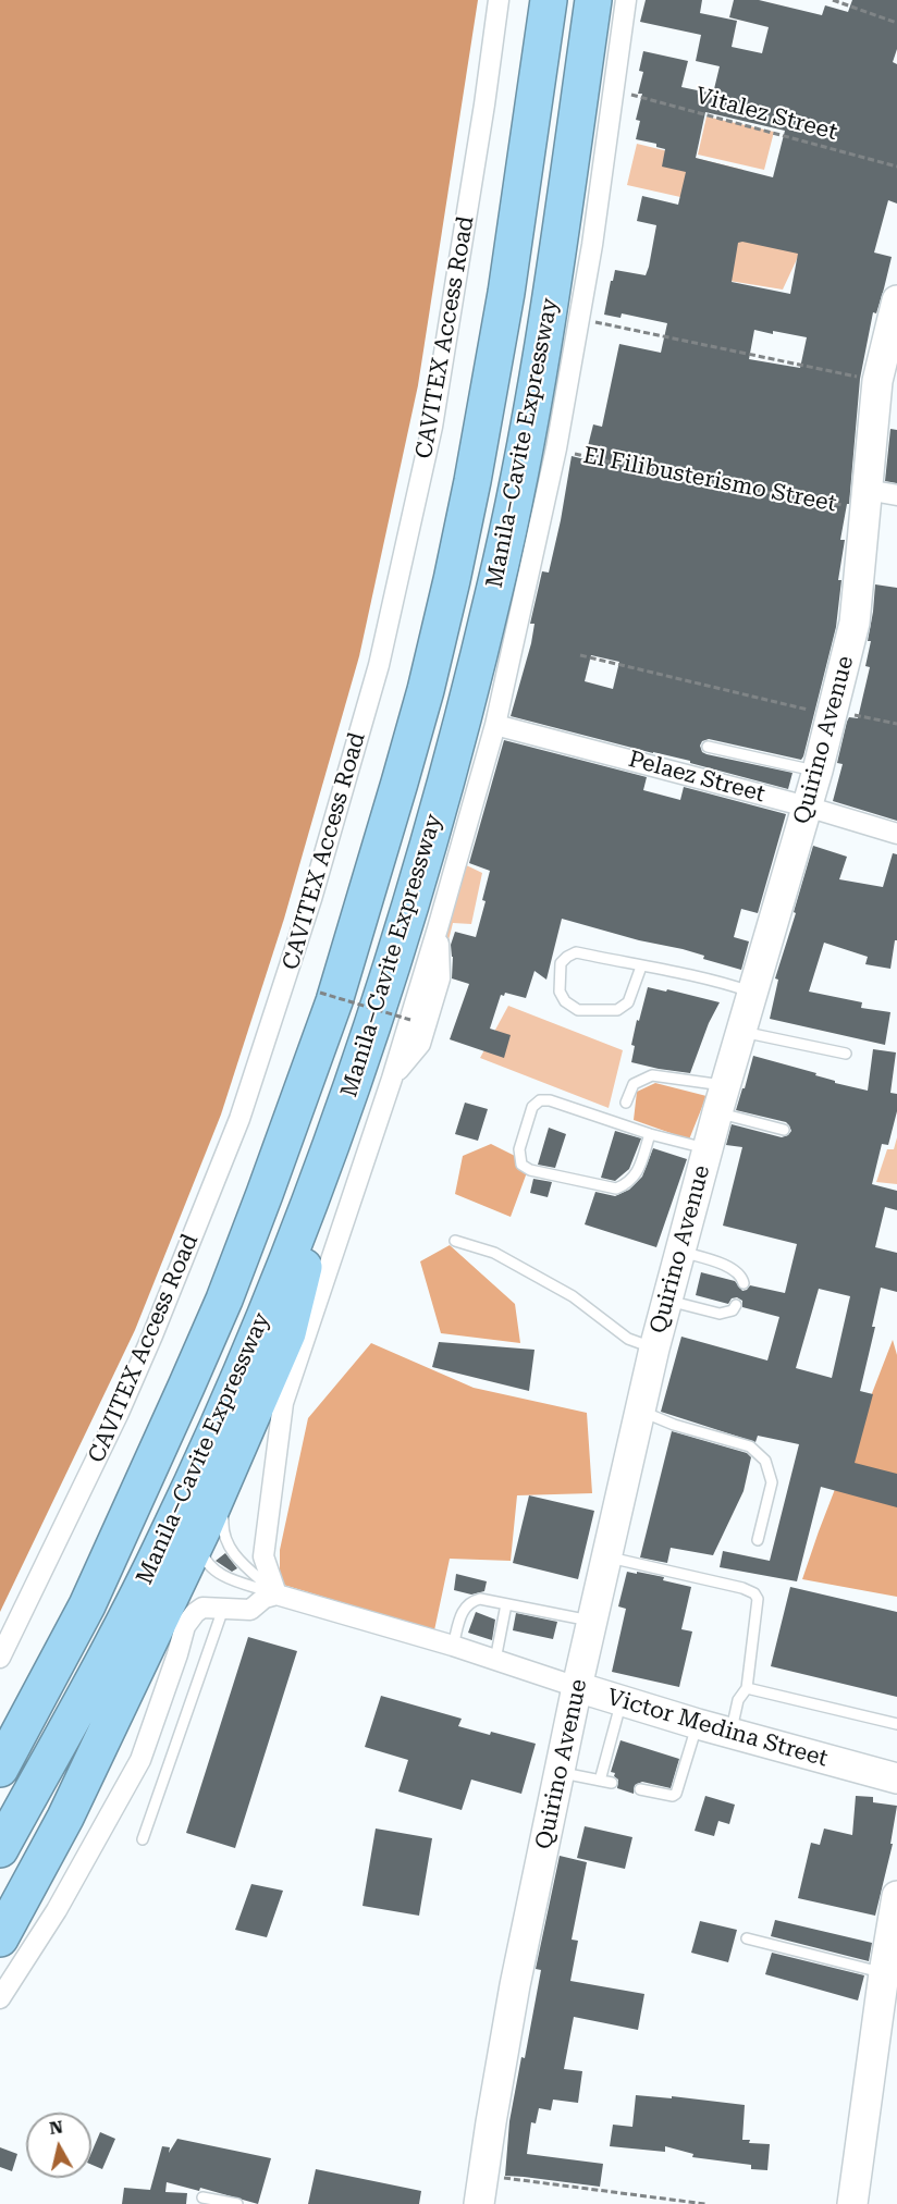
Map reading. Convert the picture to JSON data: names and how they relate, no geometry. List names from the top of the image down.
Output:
{
  "streets": {
    "highway": ["Manila–Cavite Expressway"],
    "main road": ["Quirino Avenue", "Victor Medina Street"],
    "street": ["CAVITEX Access Road", "El Filibusterismo Street", "Pelaez Street"],
    "path": ["Vitalez Street"]
  },
  "crossings": [
    ["El Filibusterismo Street", "Quirino Avenue"],
    ["Quirino Avenue", "Pelaez Street"],
    ["Quirino Avenue", "Victor Medina Street"]
  ],
  "north": "top"
}
